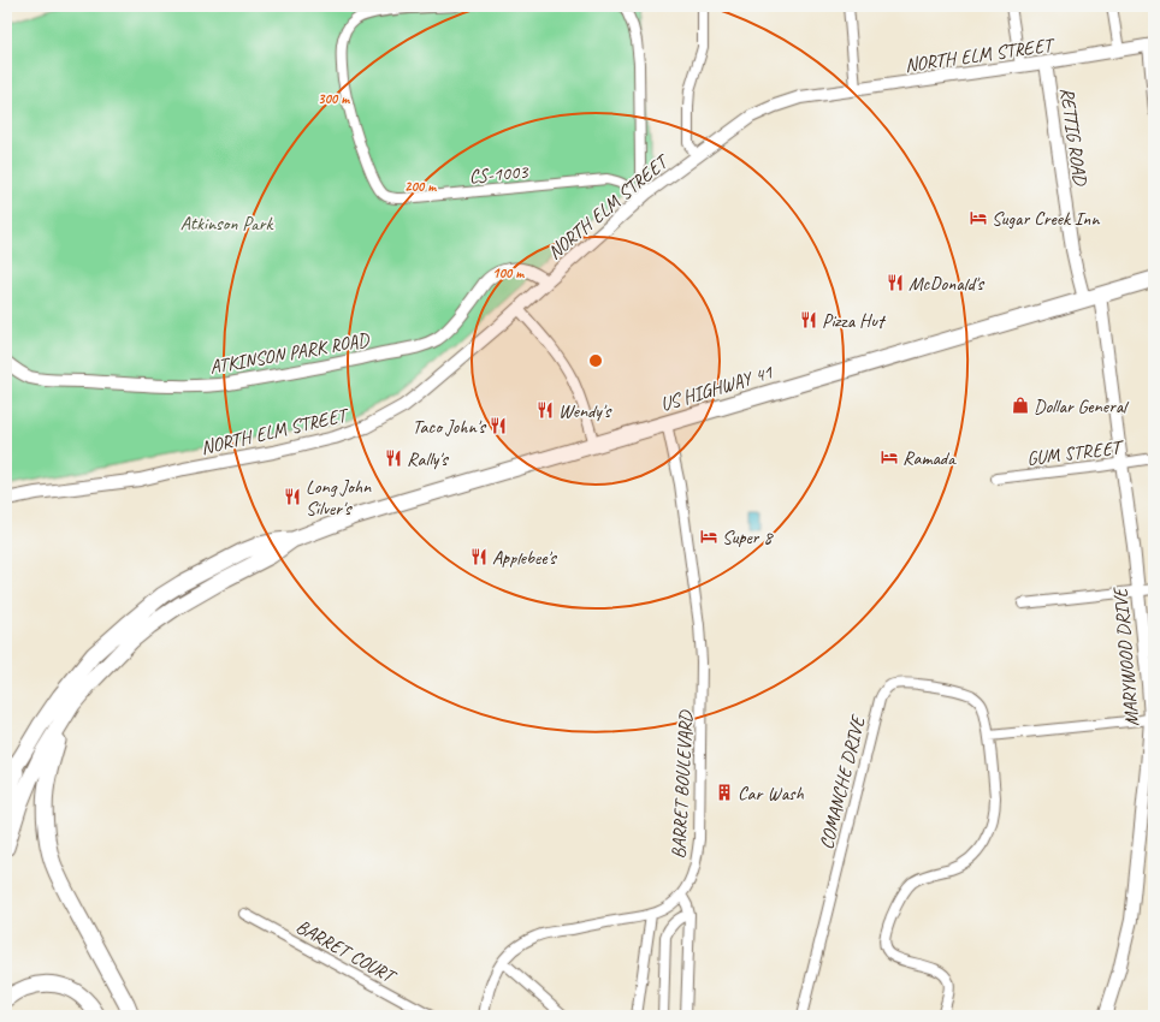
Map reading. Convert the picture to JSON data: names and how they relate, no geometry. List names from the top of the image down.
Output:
{
  "streets": {
    "highway": ["US HIGHWAY 41"],
    "street": [
      "NORTH ELM STREET",
      "RETTIG ROAD",
      "CS-1003",
      "ATKINSON PARK ROAD",
      "GUM STREET",
      "MARYWOOD DRIVE",
      "COMANCHE DRIVE",
      "BARRET BOULEVARD",
      "BARRET COURT"
    ]
  },
  "crossings": [
    ["NORTH ELM STREET", "RETTIG ROAD"],
    ["NORTH ELM STREET", "CS-1003"],
    ["NORTH ELM STREET", "ATKINSON PARK ROAD"],
    ["RETTIG ROAD", "US HIGHWAY 41"],
    ["US HIGHWAY 41", "MARYWOOD DRIVE"],
    ["US HIGHWAY 41", "BARRET BOULEVARD"],
    ["GUM STREET", "MARYWOOD DRIVE"]
  ],
  "parks": ["Atkinson Park"],
  "places": {
    "hotel": ["Sugar Creek Inn", "Ramada", "Super 8"],
    "restaurant": [
      "McDonald's",
      "Pizza Hut",
      "Wendy's",
      "Taco John's",
      "Rally's",
      "Long John Silver's",
      "Applebee's"
    ],
    "shop": ["Dollar General"],
    "building": ["Car Wash"]
  },
  "rings": ["300 m", "200 m", "100 m"]
}
